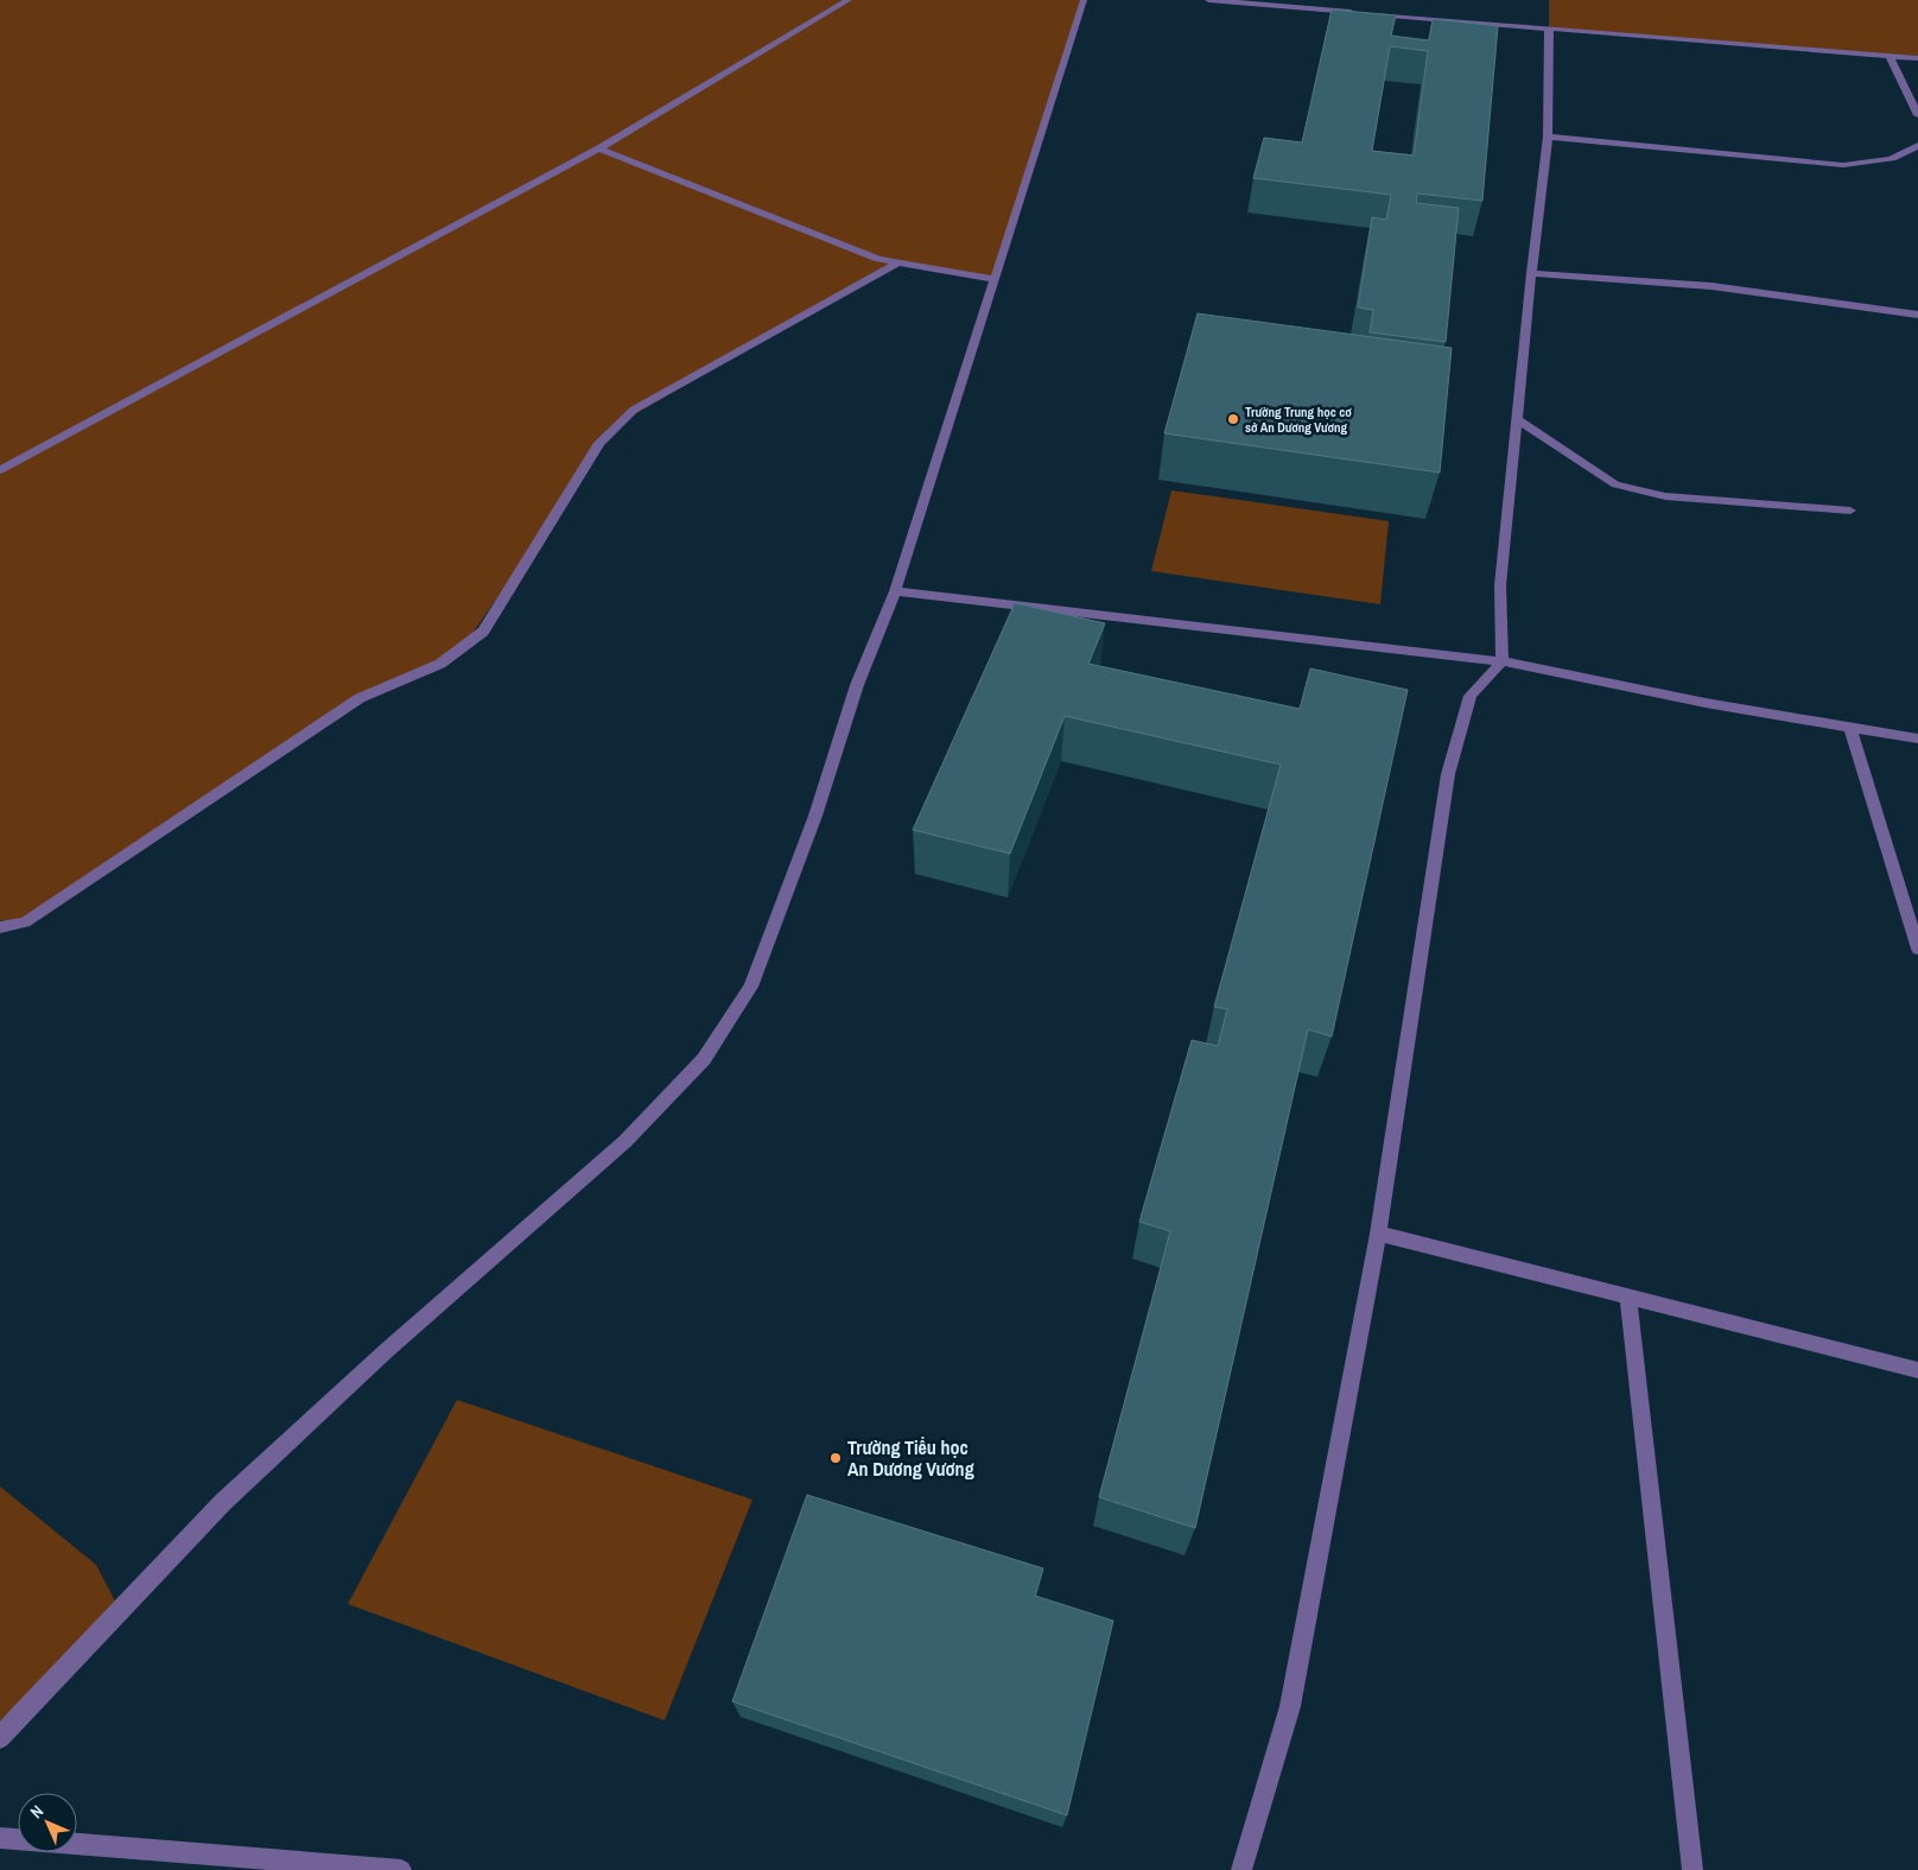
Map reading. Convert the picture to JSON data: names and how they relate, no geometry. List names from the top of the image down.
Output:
{
  "places": ["Trường Trung học cơ sở An Dương Vương", "Trường Tiểu học An Dương Vương"],
  "north": "top left"
}
